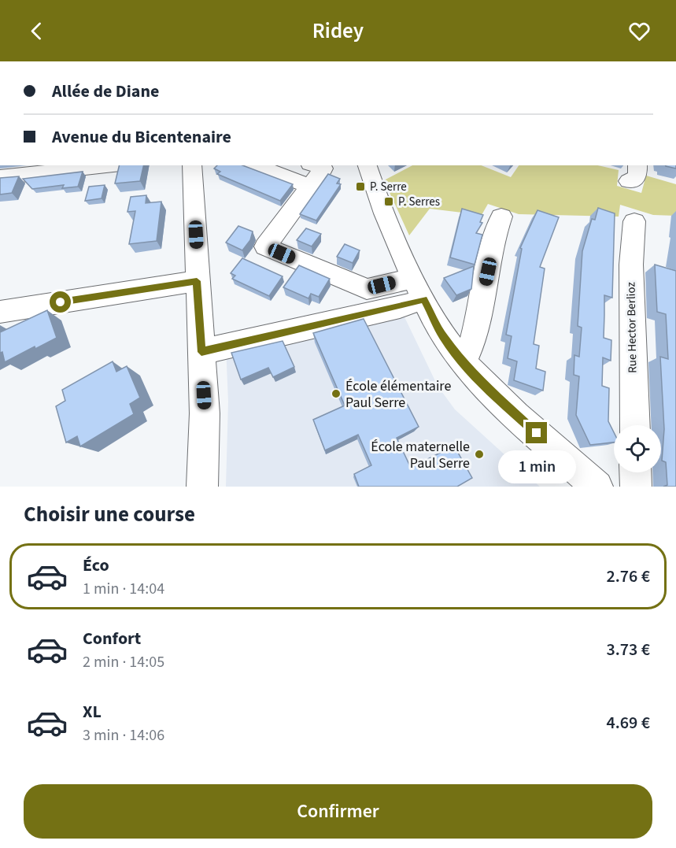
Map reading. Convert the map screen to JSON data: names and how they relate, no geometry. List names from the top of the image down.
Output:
{
  "streets": {
    "street": ["Rue Hector Berlioz"]
  },
  "places": {
    "transit": ["P. Serre", "P. Serres"],
    "other": ["École élémentaire Paul Serre", "École maternelle Paul Serre"]
  },
  "page": {
    "header": "Ridey",
    "banner": ["Allée de Diane", "Avenue du Bicentenaire"],
    "bubble": "1 min",
    "heading": "Choisir une course",
    "list": [
      {
        "name": "Éco",
        "note": "1 min · 14:04",
        "value": "2.76 €"
      },
      {
        "name": "Confort",
        "note": "2 min · 14:05",
        "value": "3.73 €"
      },
      {
        "name": "XL",
        "note": "3 min · 14:06",
        "value": "4.69 €"
      }
    ],
    "buttons": "Confirmer"
  }
}
